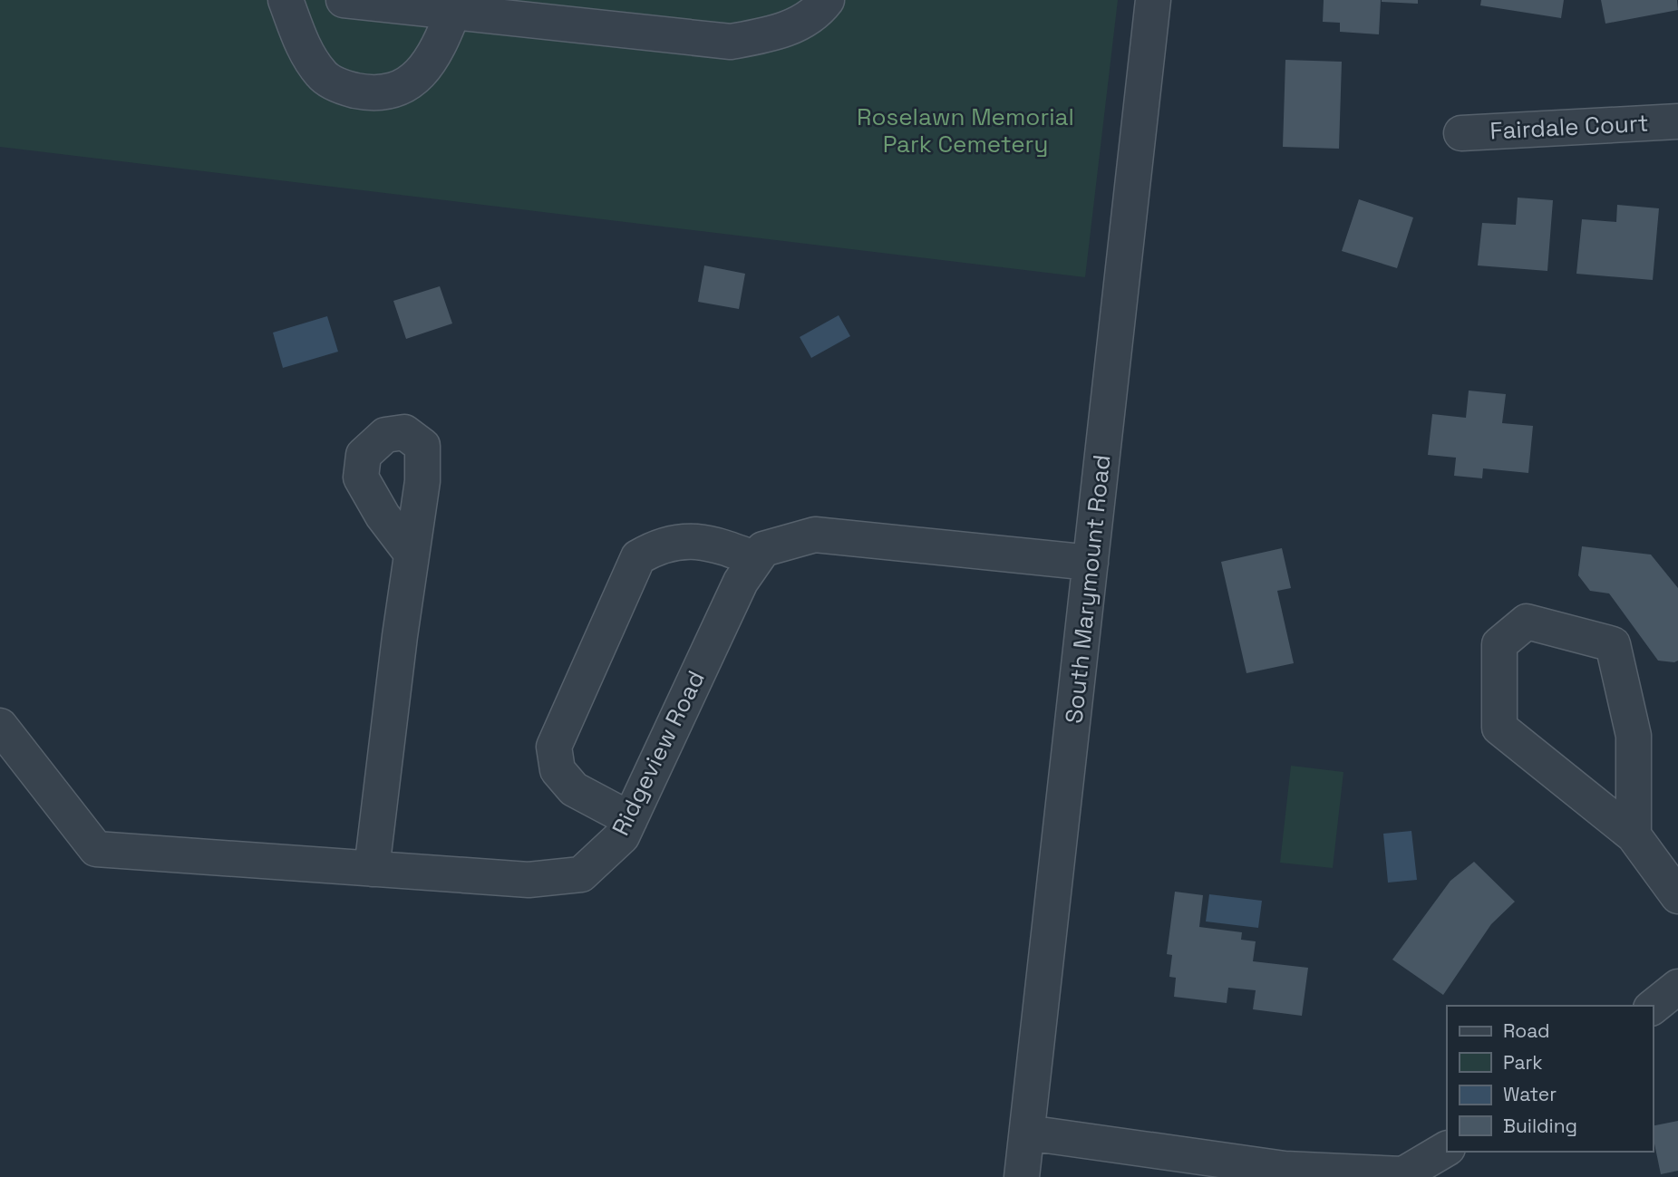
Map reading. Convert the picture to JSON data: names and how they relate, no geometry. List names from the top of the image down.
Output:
{
  "streets": {
    "street": ["Fairdale Court", "South Marymount Road", "Ridgeview Road"]
  },
  "crossings": [
    ["South Marymount Road", "Ridgeview Road"]
  ],
  "parks": ["Roselawn Memorial Park Cemetery"],
  "legend": [
    "Road",
    "Park",
    "Water",
    "Building"
  ]
}
